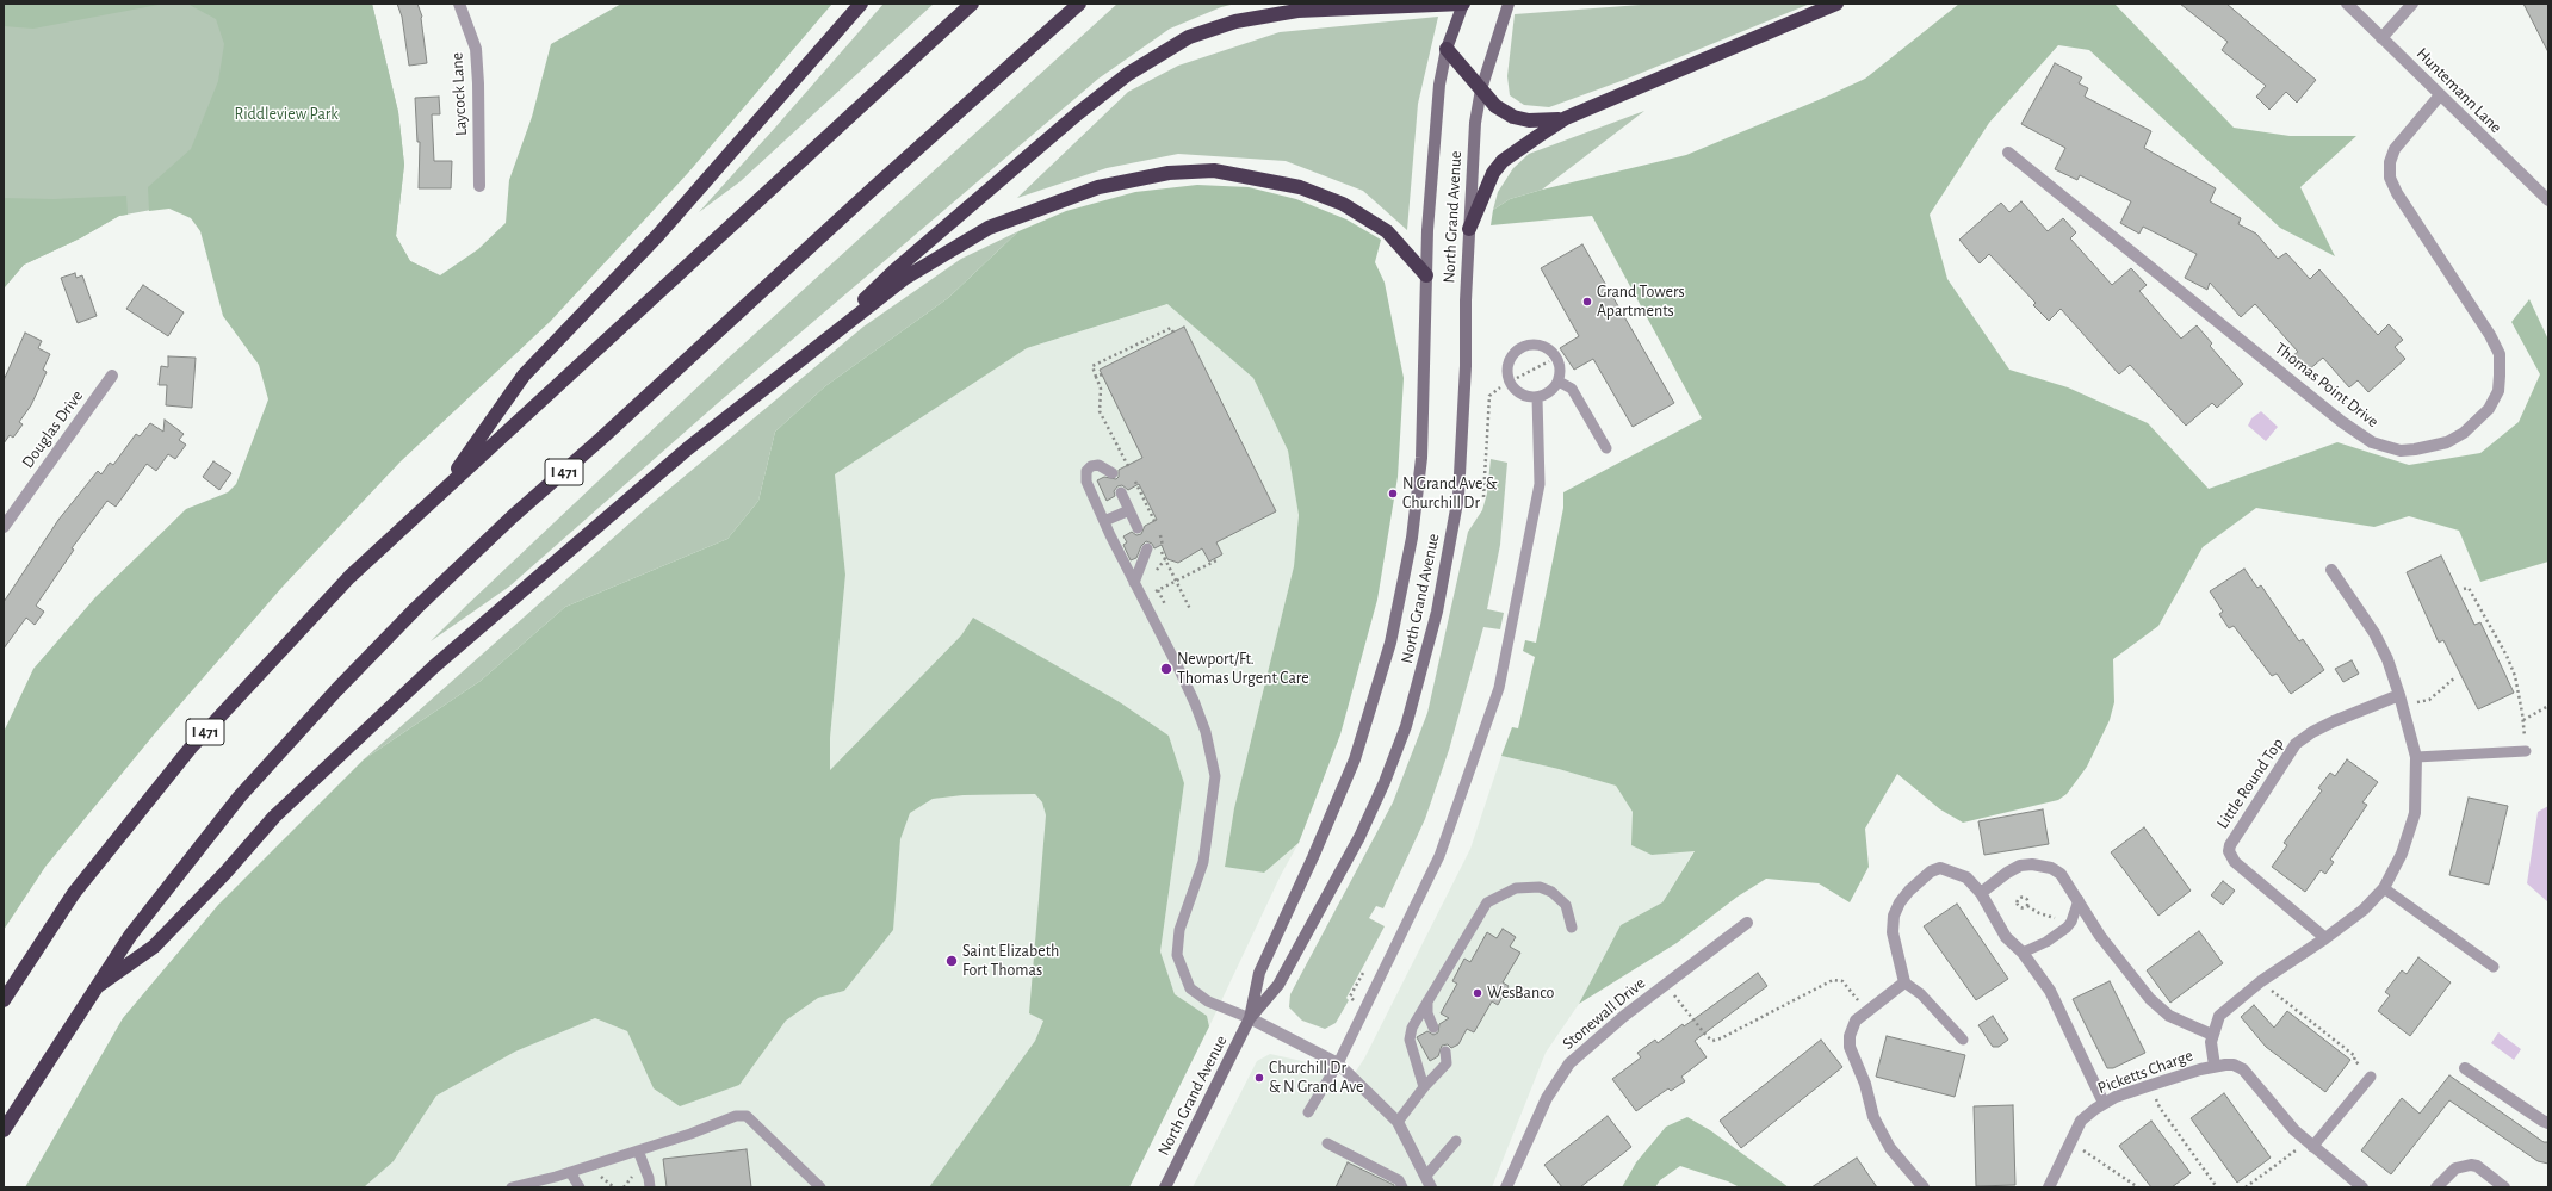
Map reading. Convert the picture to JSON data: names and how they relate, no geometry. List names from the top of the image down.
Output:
{
  "streets": {
    "highway": ["I 471"],
    "main road": ["North Grand Avenue"],
    "street": [
      "Huntemann Lane",
      "Laycock Lane",
      "Thomas Point Drive",
      "Douglas Drive",
      "Little Round Top",
      "Stonewall Drive",
      "Picketts Charge"
    ]
  },
  "crossings": [
    ["Huntemann Lane", "Thomas Point Drive"]
  ],
  "parks": ["Riddleview Park"],
  "places": [
    "Grand Towers Apartments",
    "N Grand Ave & Churchill Dr",
    "Newport/Ft. Thomas Urgent Care",
    "Saint Elizabeth Fort Thomas",
    "WesBanco",
    "Churchill Dr & N Grand Ave"
  ]
}
